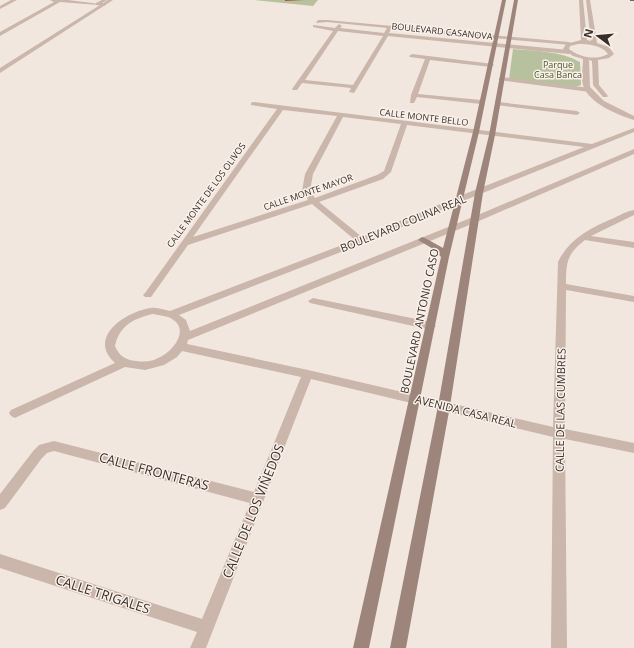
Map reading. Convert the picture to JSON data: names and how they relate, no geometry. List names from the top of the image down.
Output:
{
  "streets": {
    "main road": ["BOULEVARD ANTONIO CASO"],
    "street": [
      "BOULEVARD CASANOVA",
      "CALLE MONTE BELLO",
      "CALLE MONTE MAYOR",
      "CALLE MONTE DE LOS OLIVOS",
      "BOULEVARD COLINA REAL",
      "CALLE DE LAS CUMBRES",
      "AVENIDA CASA REAL",
      "CALLE FRONTERAS",
      "CALLE DE LOS VIÑEDOS",
      "CALLE TRIGALES"
    ]
  },
  "crossings": [
    ["BOULEVARD CASANOVA", "BOULEVARD ANTONIO CASO"],
    ["CALLE MONTE BELLO", "CALLE MONTE MAYOR"],
    ["CALLE MONTE BELLO", "CALLE MONTE DE LOS OLIVOS"],
    ["CALLE MONTE BELLO", "BOULEVARD COLINA REAL"],
    ["CALLE MONTE BELLO", "BOULEVARD ANTONIO CASO"],
    ["CALLE MONTE MAYOR", "CALLE MONTE DE LOS OLIVOS"],
    ["BOULEVARD COLINA REAL", "BOULEVARD ANTONIO CASO"],
    ["BOULEVARD COLINA REAL", "AVENIDA CASA REAL"],
    ["BOULEVARD ANTONIO CASO", "AVENIDA CASA REAL"],
    ["CALLE DE LAS CUMBRES", "AVENIDA CASA REAL"],
    ["AVENIDA CASA REAL", "CALLE DE LOS VIÑEDOS"],
    ["CALLE FRONTERAS", "CALLE DE LOS VIÑEDOS"],
    ["CALLE DE LOS VIÑEDOS", "CALLE TRIGALES"]
  ],
  "parks": ["Parque Casa Banca"],
  "north": "left"
}
